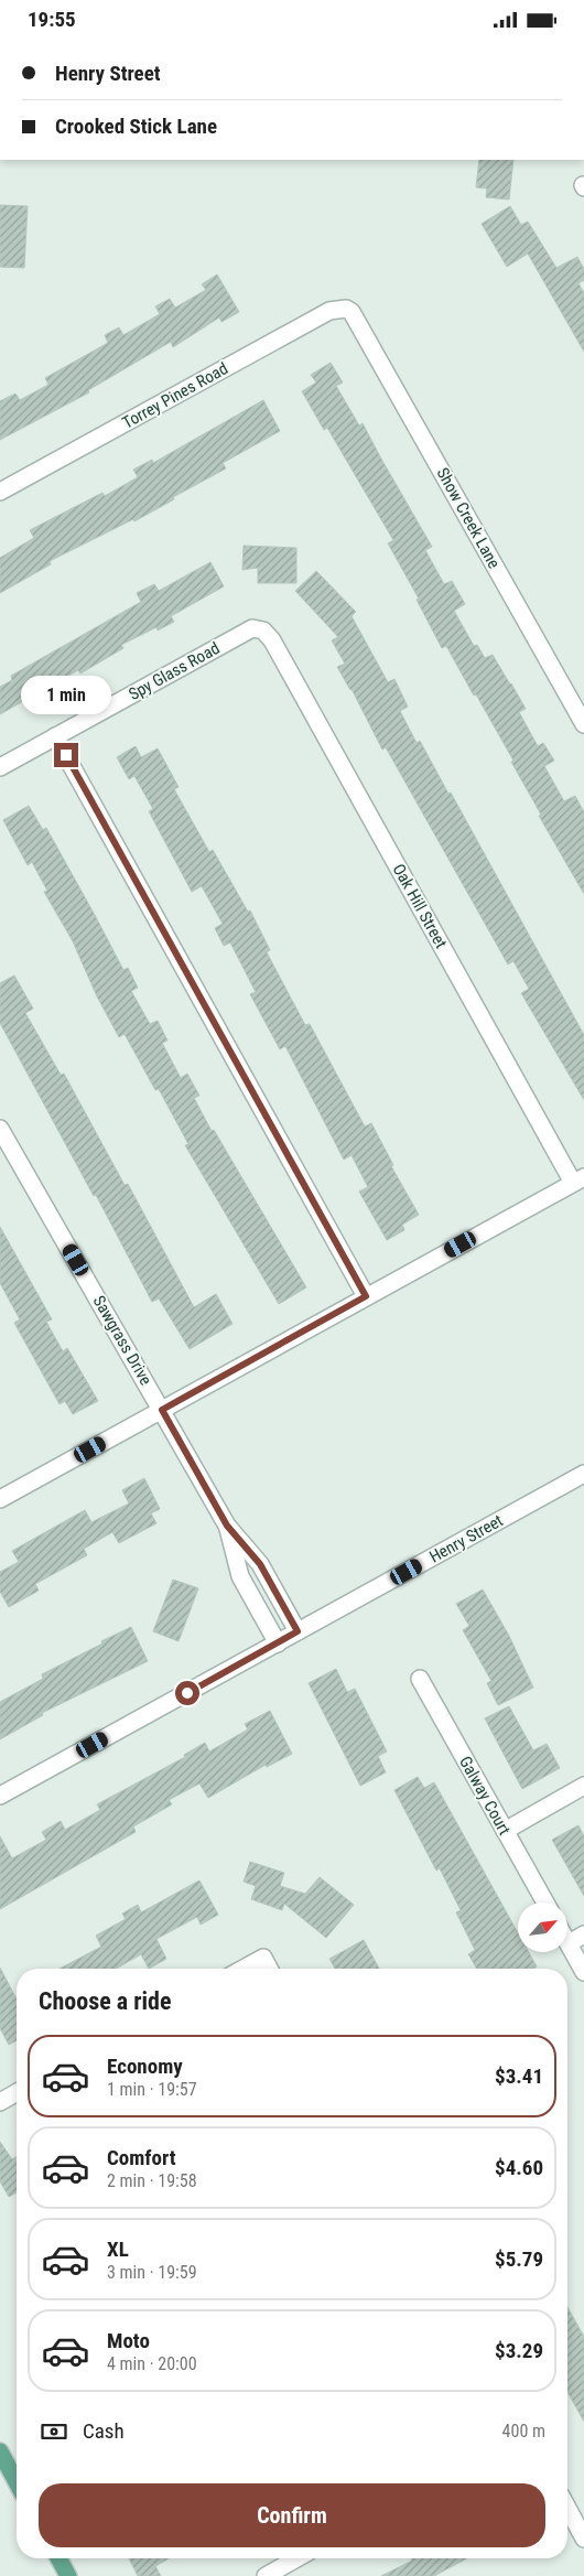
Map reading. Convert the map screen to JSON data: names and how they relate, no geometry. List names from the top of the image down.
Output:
{
  "streets": {
    "street": [
      "Torrey Pines Road",
      "Show Creek Lane",
      "Spy Glass Road",
      "Oak Hill Street",
      "Sawgrass Drive",
      "Henry Street",
      "Galway Court"
    ]
  },
  "crossings": [
    ["Torrey Pines Road", "Show Creek Lane"],
    ["Spy Glass Road", "Oak Hill Street"],
    ["Sawgrass Drive", "Henry Street"]
  ],
  "north": "top right",
  "page": {
    "status": "19:55",
    "banner": ["Henry Street", "Crooked Stick Lane"],
    "bubble": "1 min",
    "heading": "Choose a ride",
    "list": [
      {
        "name": "Economy",
        "note": "1 min · 19:57",
        "value": "$3.41"
      },
      {
        "name": "Comfort",
        "note": "2 min · 19:58",
        "value": "$4.60"
      },
      {
        "name": "XL",
        "note": "3 min · 19:59",
        "value": "$5.79"
      },
      {
        "name": "Moto",
        "note": "4 min · 20:00",
        "value": "$3.29"
      }
    ],
    "pay": ["Cash", "400 m"],
    "buttons": "Confirm"
  }
}
